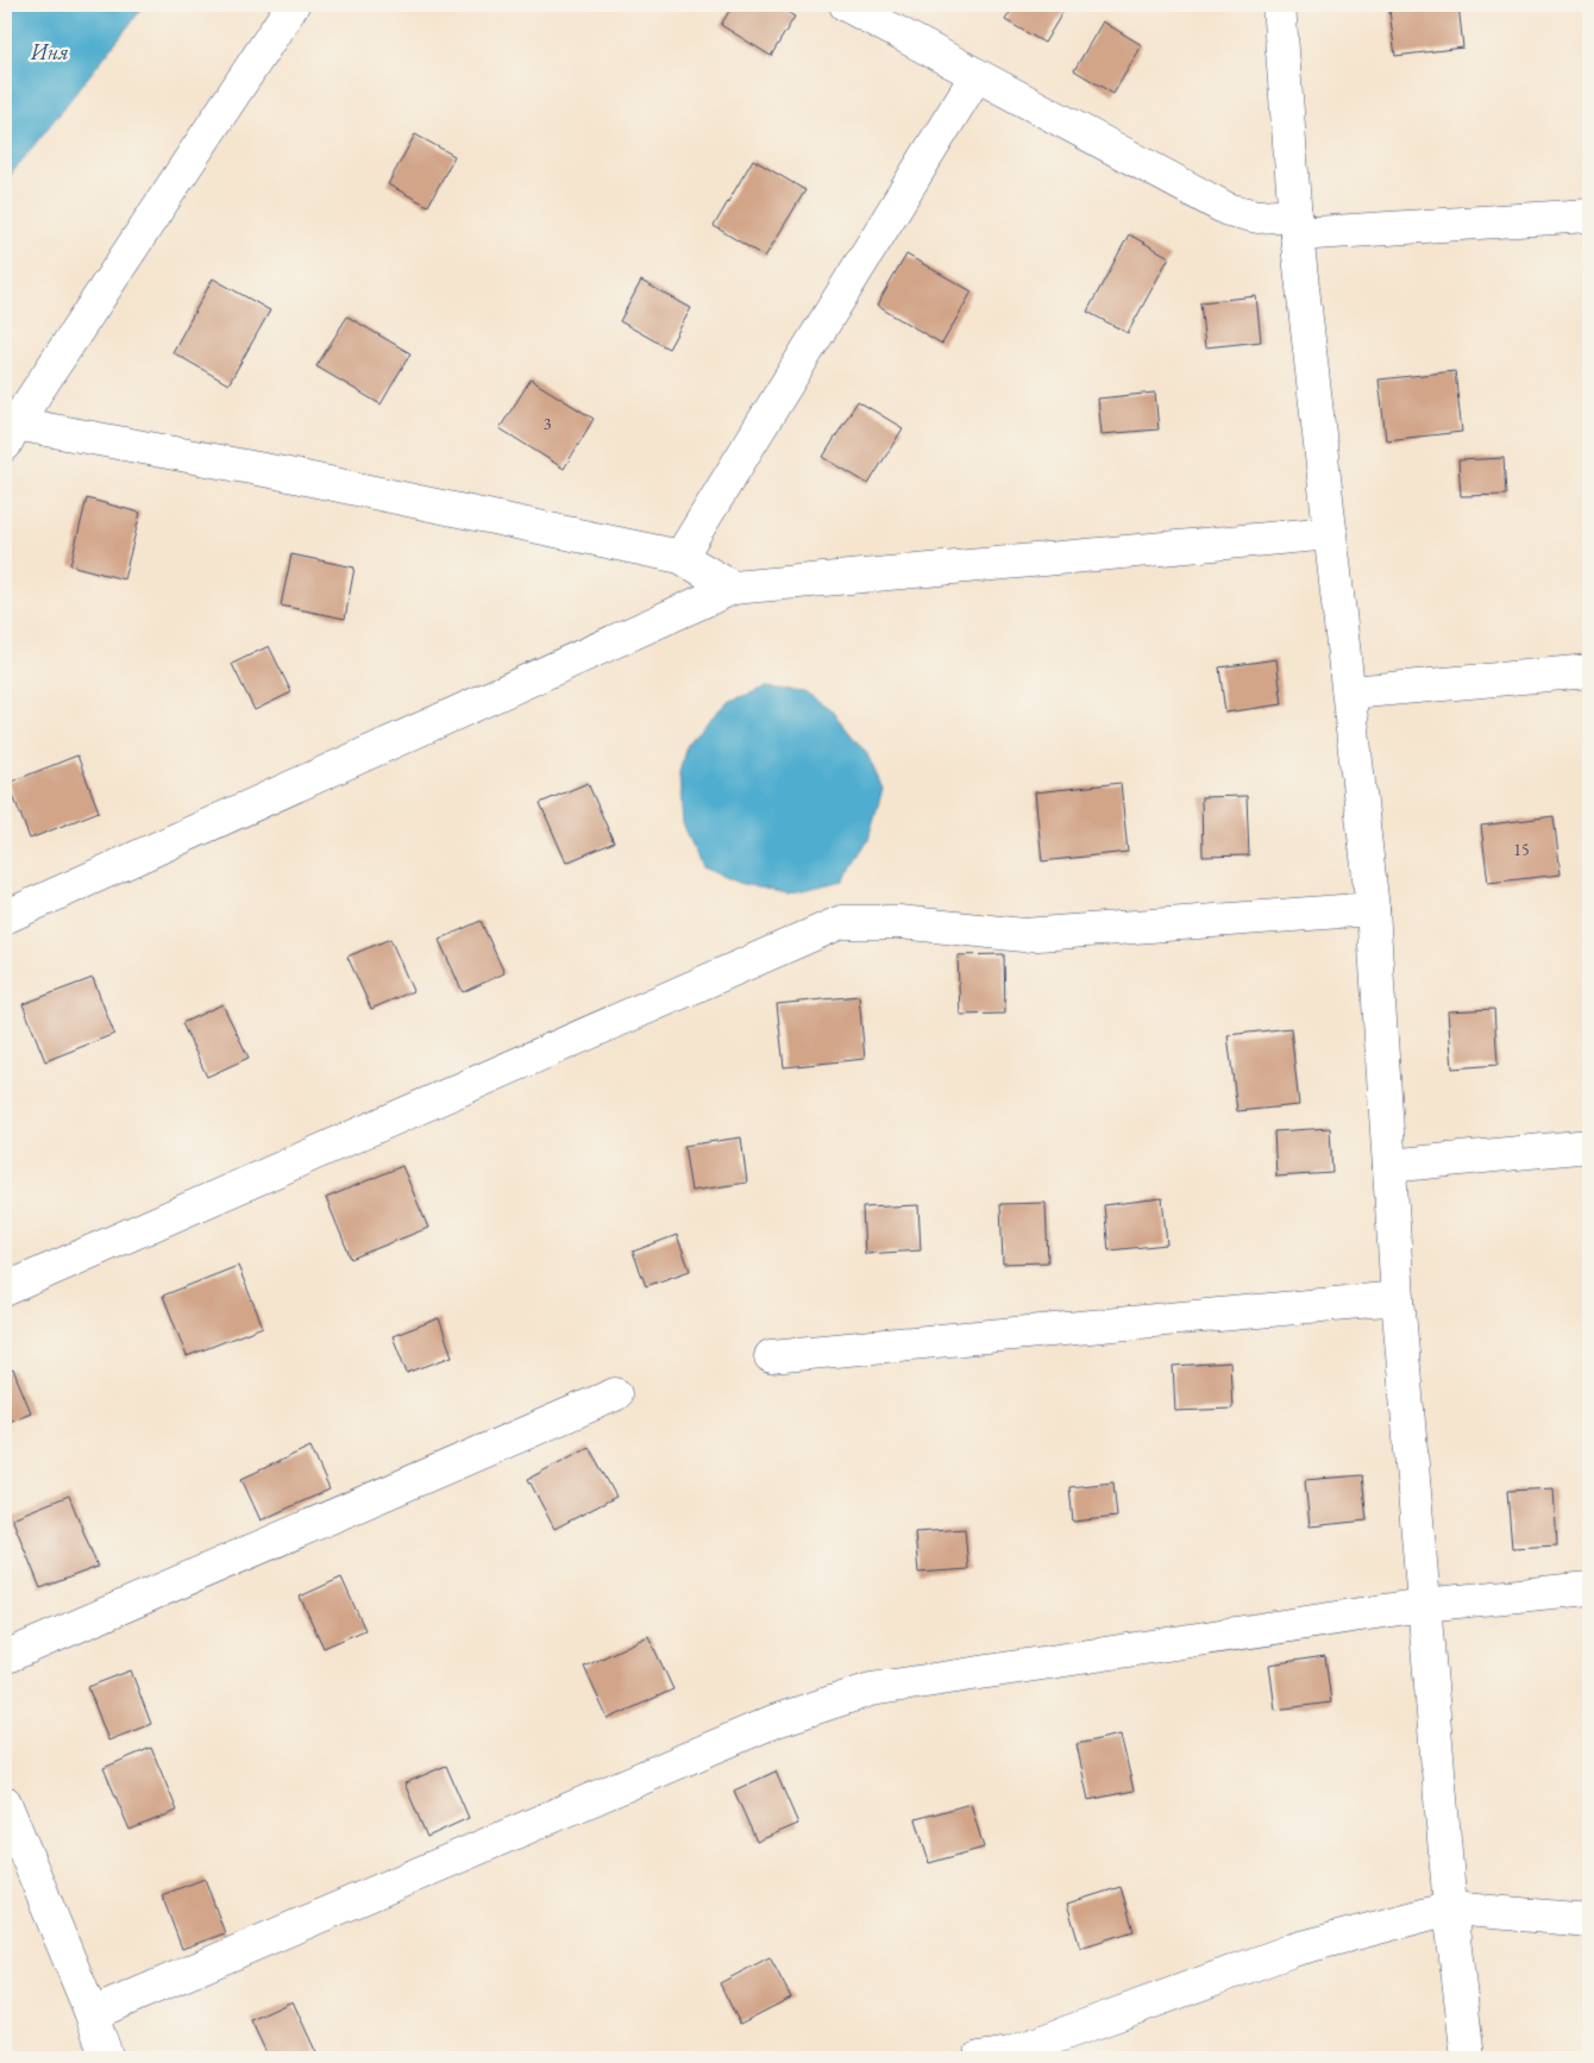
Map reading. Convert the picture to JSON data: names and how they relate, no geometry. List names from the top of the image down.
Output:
{
  "water": ["Иня"],
  "house_numbers": ["3", "15"]
}
